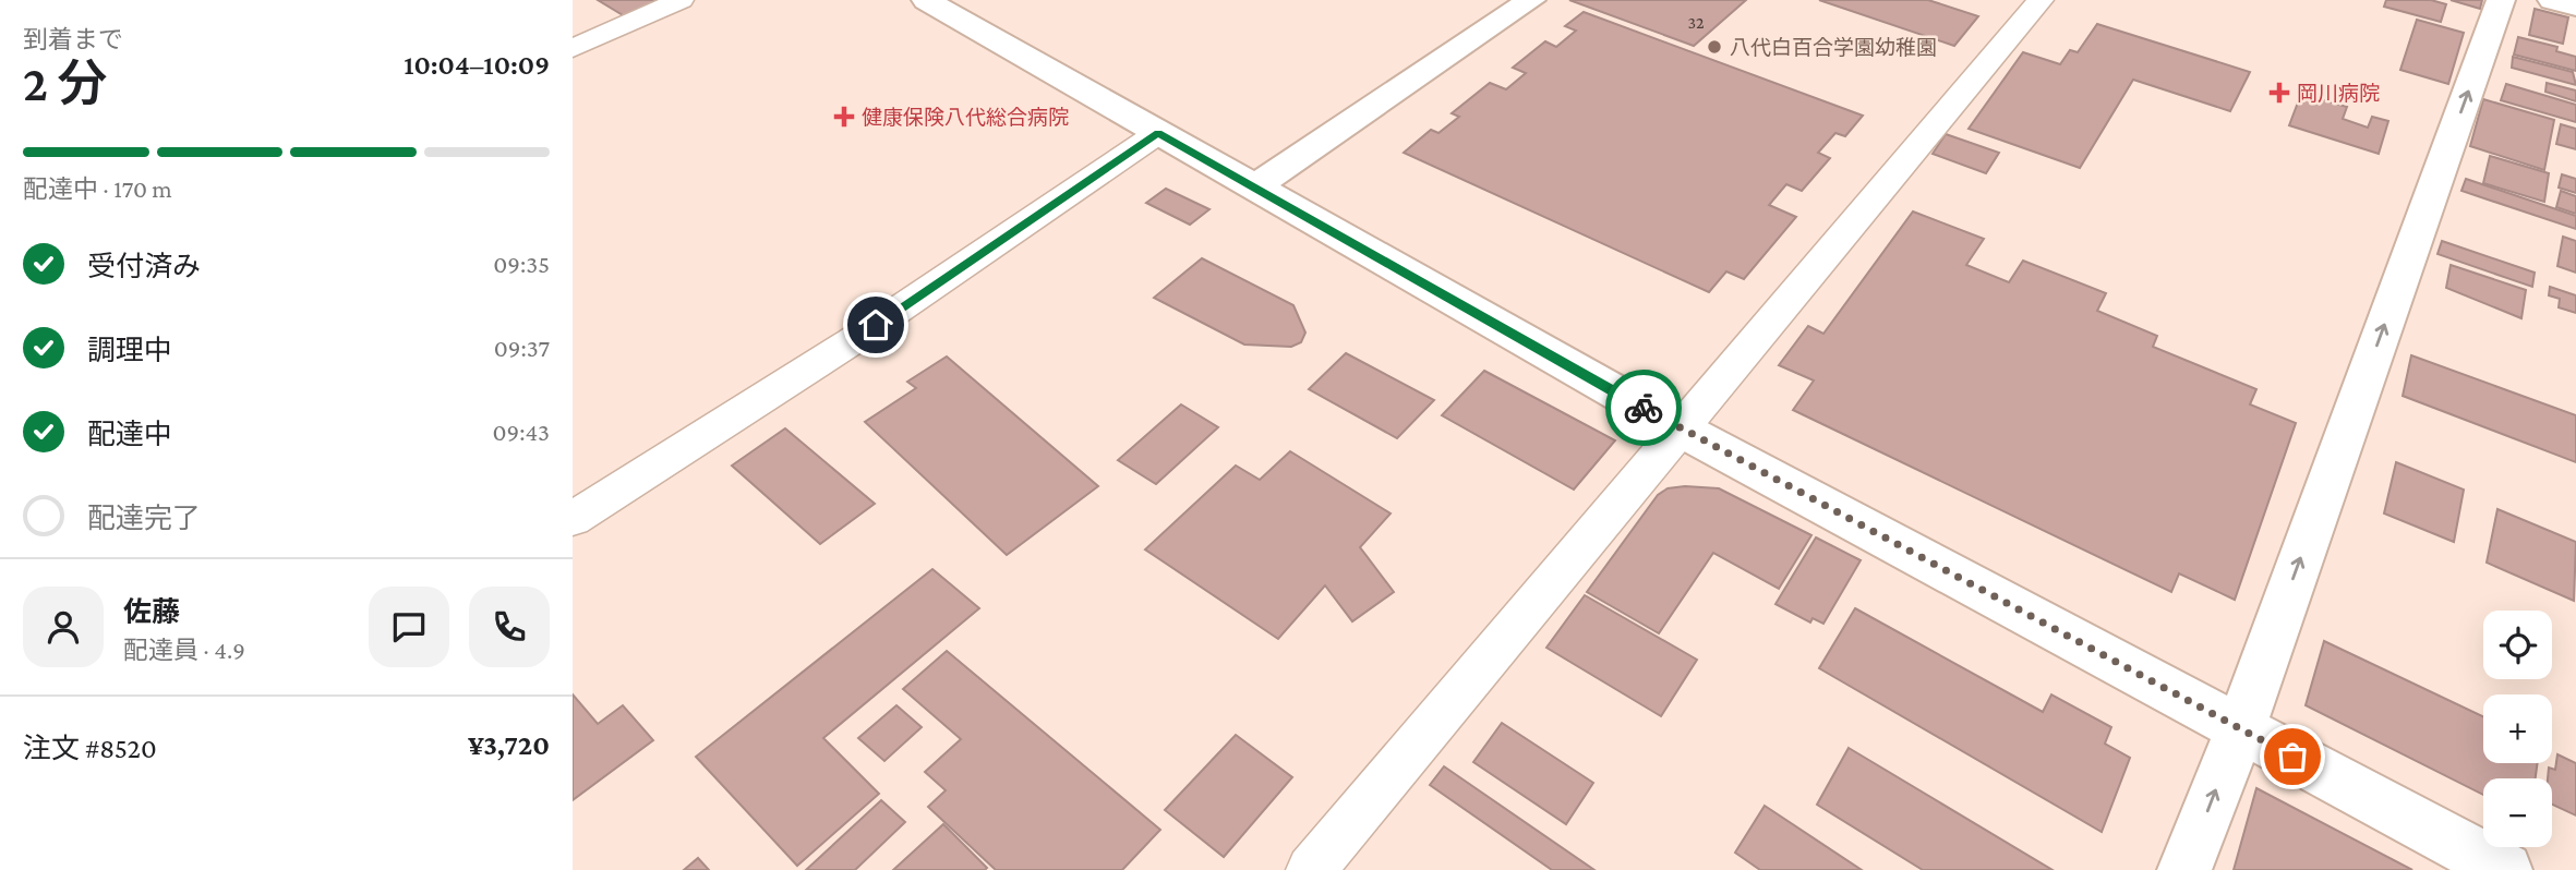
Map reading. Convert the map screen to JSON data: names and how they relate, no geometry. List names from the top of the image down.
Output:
{
  "places": {
    "other": ["八代白百合学園幼稚園"],
    "health": ["岡川病院", "健康保険八代総合病院"]
  },
  "house_numbers": ["32"],
  "page": {
    "heading": ["2 分", "到着まで", "10:04–10:09"],
    "panel": [
      "佐藤",
      "配達員 · 4.9",
      "注文 #8520",
      "¥3,720"
    ],
    "bar": "配達中 · 170 m",
    "list": [
      ["受付済み", "09:35"],
      ["調理中", "09:37"],
      ["配達中", "09:43"],
      "配達完了"
    ],
    "map_buttons": ["+", "−"]
  }
}
